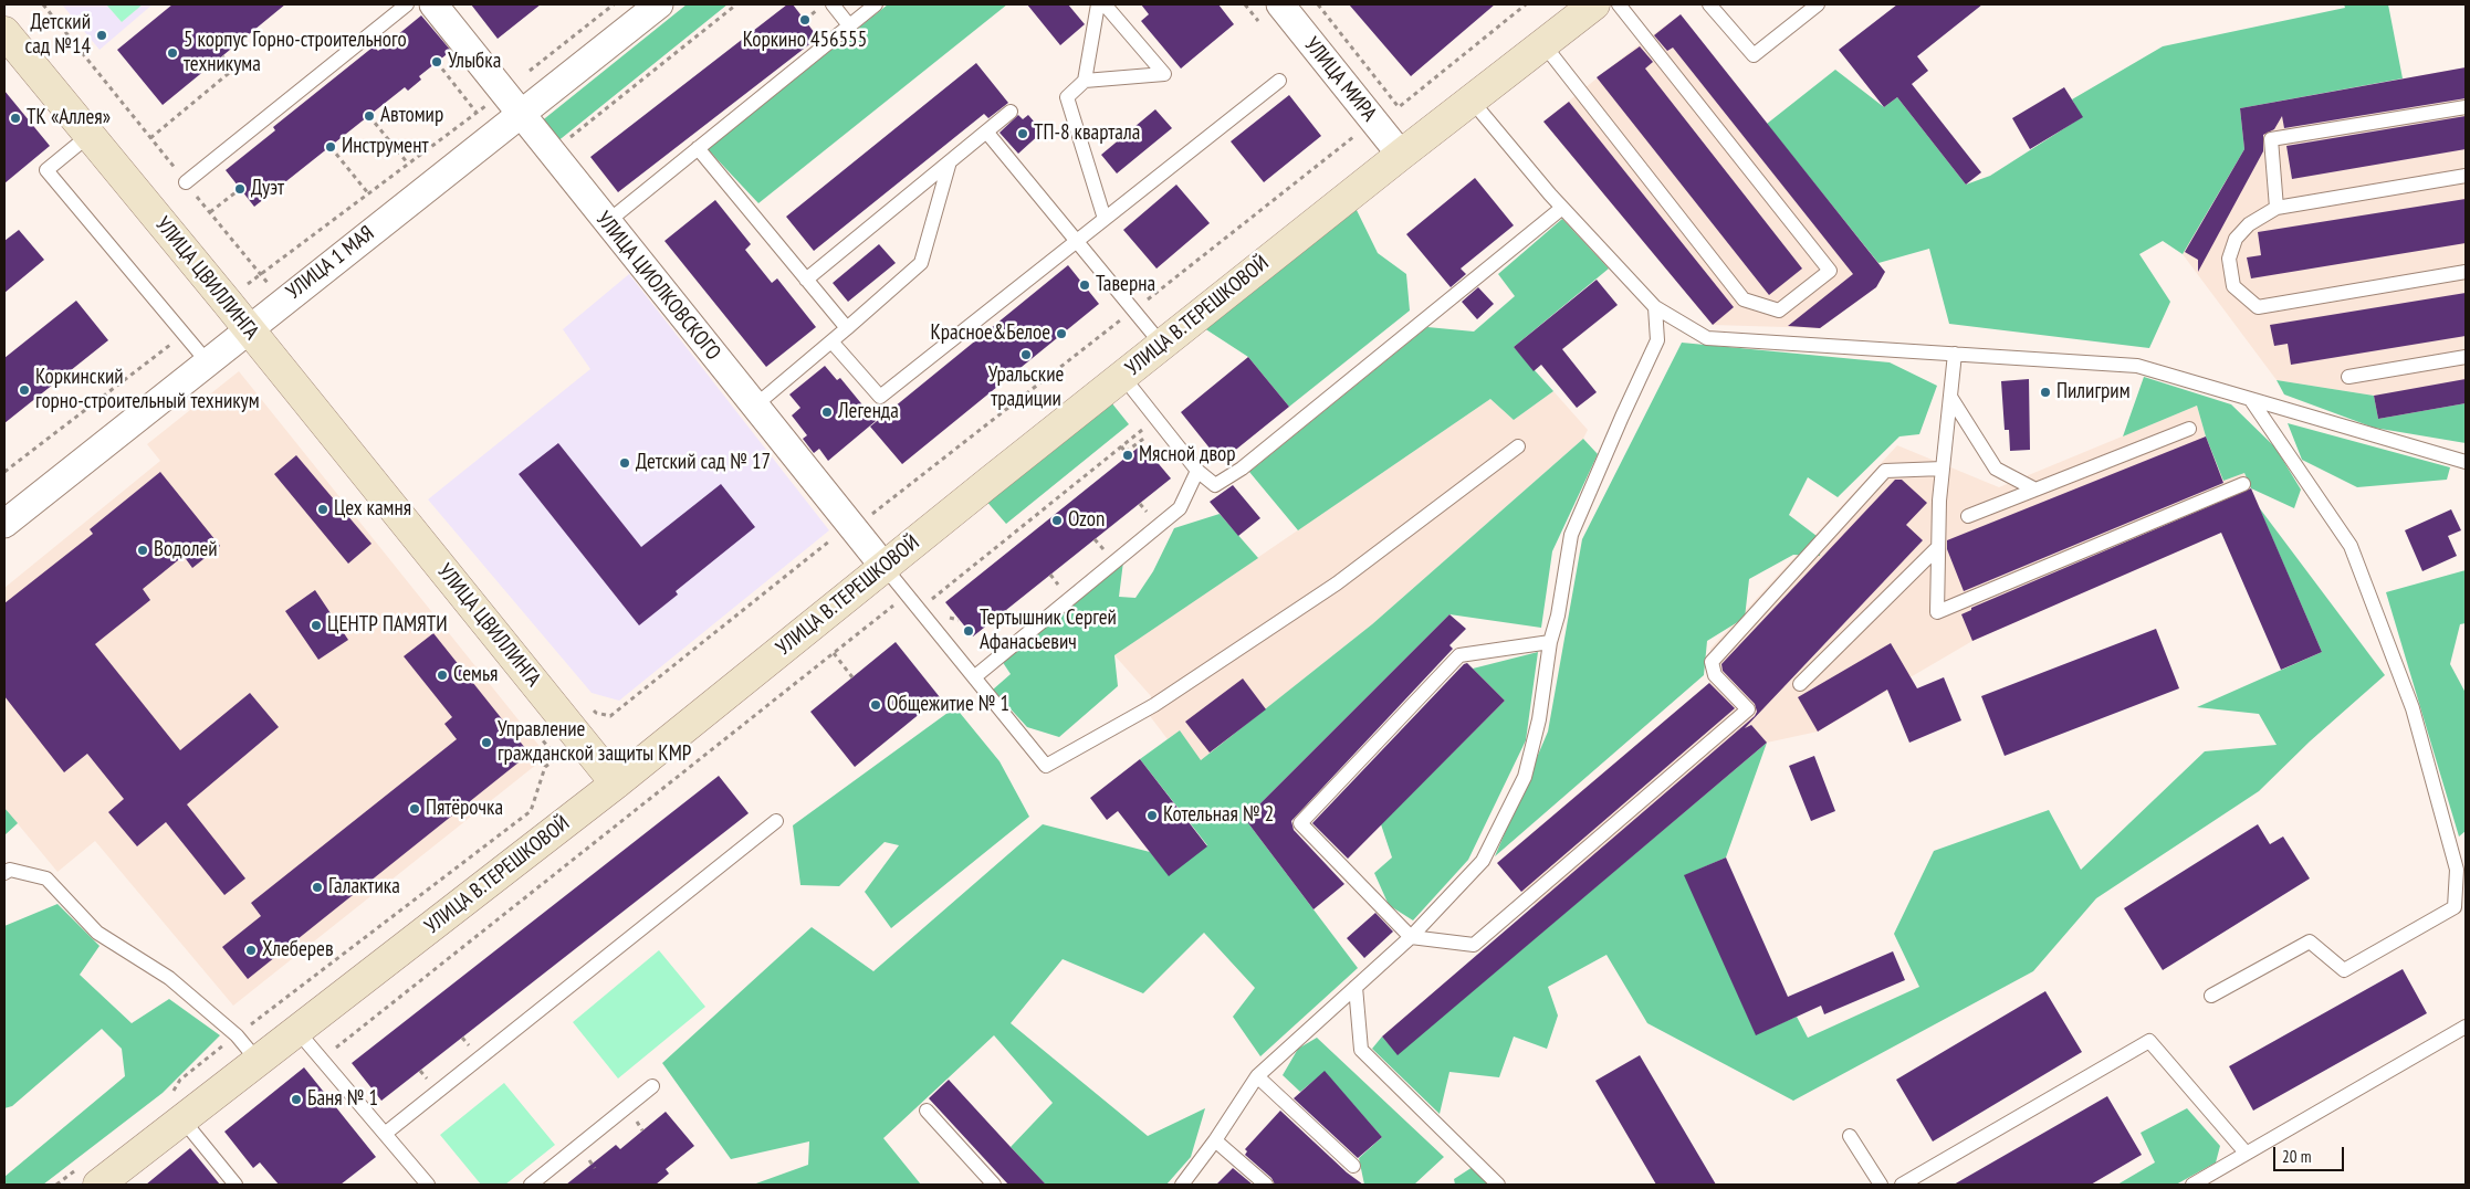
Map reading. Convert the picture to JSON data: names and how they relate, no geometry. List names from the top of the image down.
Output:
{
  "streets": {
    "main road": ["УЛИЦА ЦВИЛЛИНГА", "УЛИЦА В.ТЕРЕШКОВОЙ"],
    "street": ["УЛИЦА МИРА", "УЛИЦА 1 МАЯ", "УЛИЦА ЦИОЛКОВСКОГО"]
  },
  "crossings": [
    ["УЛИЦА МИРА", "УЛИЦА В.ТЕРЕШКОВОЙ"],
    ["УЛИЦА 1 МАЯ", "УЛИЦА ЦВИЛЛИНГА"],
    ["УЛИЦА 1 МАЯ", "УЛИЦА ЦИОЛКОВСКОГО"],
    ["УЛИЦА ЦВИЛЛИНГА", "УЛИЦА В.ТЕРЕШКОВОЙ"],
    ["УЛИЦА ЦИОЛКОВСКОГО", "УЛИЦА В.ТЕРЕШКОВОЙ"]
  ],
  "places": [
    "Коркино 456555",
    "Детский сад №14",
    "5 корпус Горно-строительного техникума",
    "Улыбка",
    "Автомир",
    "ТК «Аллея»",
    "ТП-8 квартала",
    "Инструмент",
    "Дуэт",
    "Таверна",
    "Красное&Белое",
    "Уральские традиции",
    "Коркинский горно-строительный техникум",
    "Пилигрим",
    "Легенда",
    "Мясной двор",
    "Детский сад № 17",
    "Цех камня",
    "Ozon",
    "Водолей",
    "ЦЕНТР ПАМЯТИ",
    "Тертышник Сергей Афанасьевич",
    "Семья",
    "Общежитие № 1",
    "Управление гражданской защиты КМР",
    "Пятёрочка",
    "Котельная № 2",
    "Галактика",
    "Хлеберев",
    "Баня № 1"
  ],
  "scale_bar": "20 m"
}
